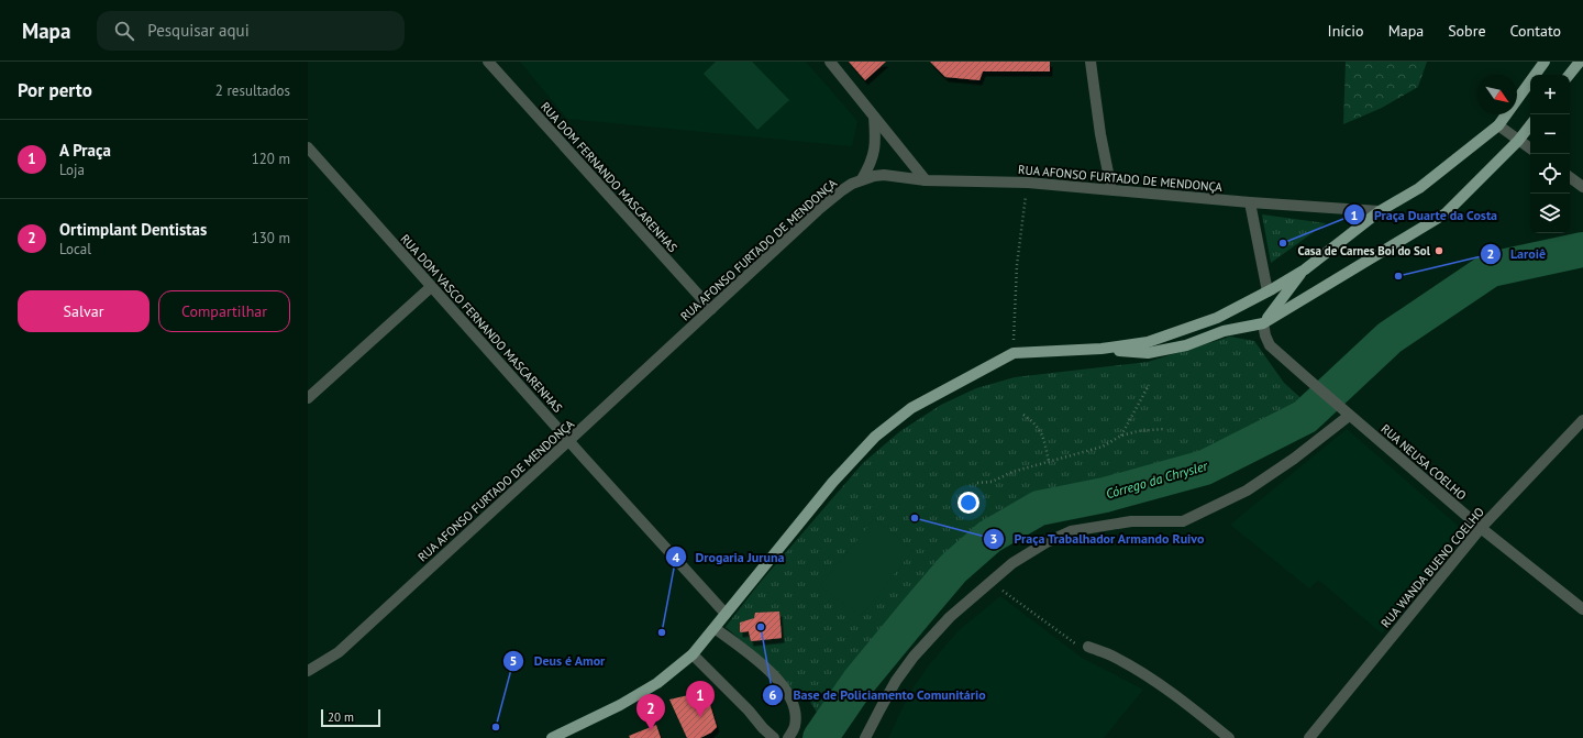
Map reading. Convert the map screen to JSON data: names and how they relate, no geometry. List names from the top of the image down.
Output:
{
  "streets": {
    "street": [
      "RUA DOM FERNANDO MASCARENHAS",
      "RUA AFONSO FURTADO DE MENDONÇA",
      "RUA DOM VASCO FERNANDO MASCARENHAS",
      "RUA NEUSA COELHO",
      "RUA WANDA BUENO COELHO"
    ]
  },
  "crossings": [
    ["RUA DOM FERNANDO MASCARENHAS", "RUA AFONSO FURTADO DE MENDONÇA"],
    ["RUA AFONSO FURTADO DE MENDONÇA", "RUA DOM VASCO FERNANDO MASCARENHAS"],
    ["RUA NEUSA COELHO", "RUA WANDA BUENO COELHO"]
  ],
  "water": ["Córrego da Chrysler"],
  "places": [
    "Praça Duarte da Costa",
    "Casa de Carnes Boi do Sol",
    "Laroiê",
    "Praça Trabalhador Armando Ruivo",
    "Base de Policiamento Comunitário",
    "Drogaria Juruna",
    "Deus é Amor"
  ],
  "scale_bar": "20 m",
  "north": "bottom right",
  "page": {
    "header": "Mapa",
    "search": "Pesquisar aqui",
    "nav": [
      "Início",
      "Mapa",
      "Sobre",
      "Contato"
    ],
    "heading": ["Por perto", "2 resultados"],
    "map_buttons": ["+", "−"],
    "list": [
      {
        "mark": "1",
        "name": "A Praça",
        "note": "Loja",
        "value": "120 m"
      },
      {
        "mark": "2",
        "name": "Ortimplant Dentistas",
        "note": "Local",
        "value": "130 m"
      }
    ],
    "buttons": ["Salvar", "Compartilhar"],
    "pins": ["1", "2"],
    "scale": "20 m"
  }
}
